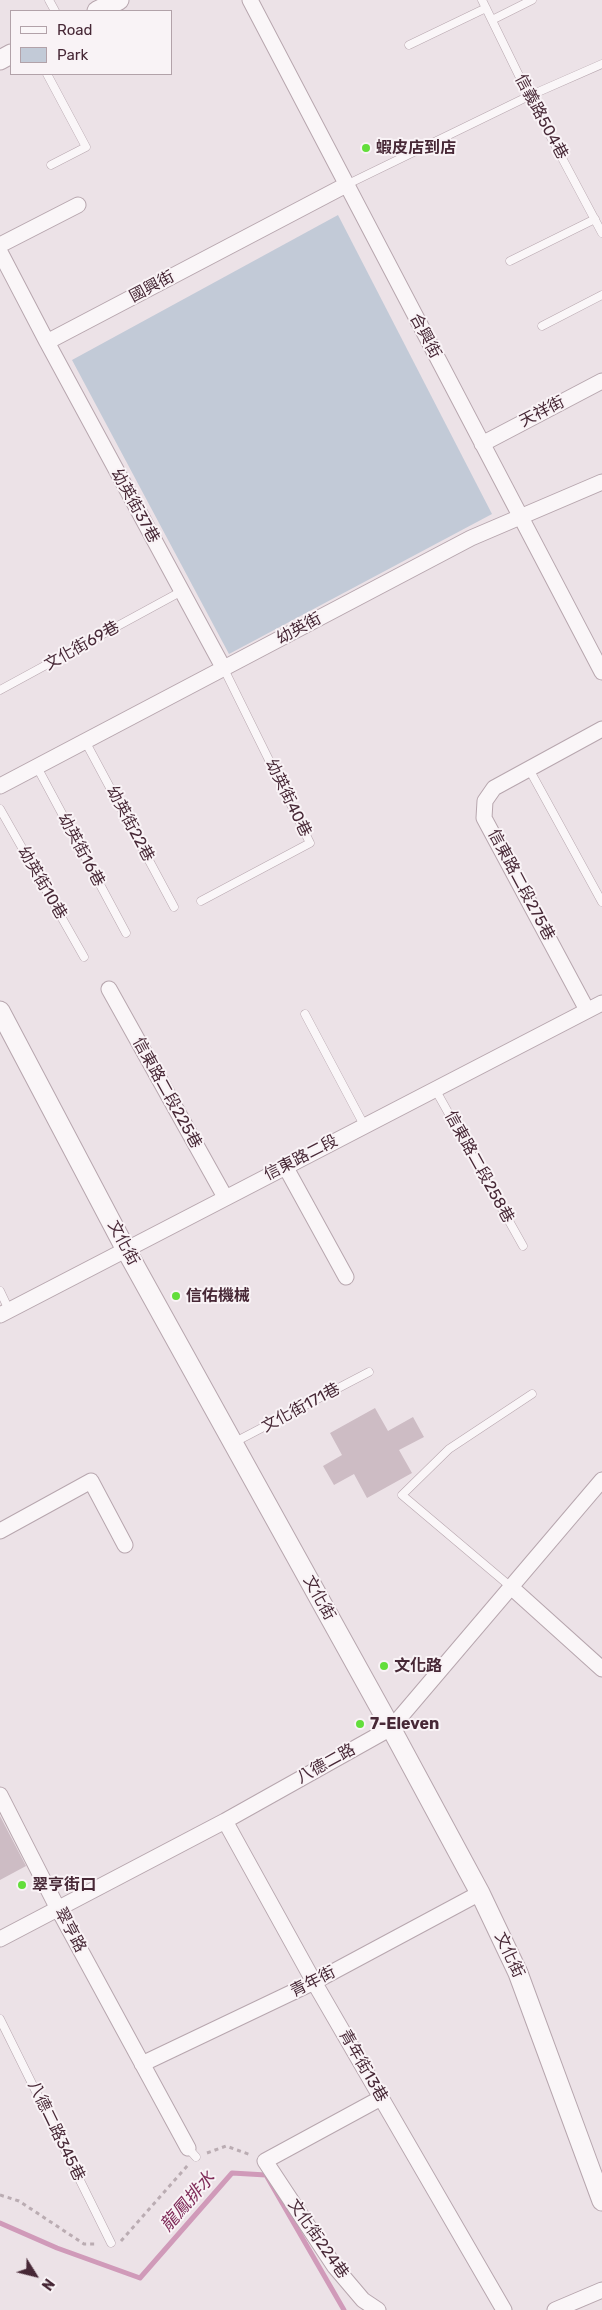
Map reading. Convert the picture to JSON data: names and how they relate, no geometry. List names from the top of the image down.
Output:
{
  "streets": {
    "street": [
      "國興街",
      "合興街",
      "天祥街",
      "幼英街37巷",
      "幼英街",
      "信東路二段275巷",
      "信東路二段225巷",
      "信東路二段",
      "文化街",
      "八德二路",
      "翠亨路",
      "青年街",
      "青年街13巷",
      "文化街224巷"
    ],
    "lane": [
      "信義路504巷",
      "文化街69巷",
      "幼英街40巷",
      "幼英街22巷",
      "幼英街16巷",
      "幼英街10巷",
      "信東路二段258巷",
      "文化街171巷",
      "八德二路345巷"
    ]
  },
  "crossings": [
    ["國興街", "合興街"],
    ["國興街", "幼英街37巷"],
    ["合興街", "天祥街"],
    ["合興街", "幼英街"],
    ["幼英街37巷", "幼英街"],
    ["幼英街37巷", "文化街69巷"],
    ["幼英街37巷", "幼英街40巷"],
    ["幼英街", "幼英街40巷"],
    ["幼英街", "幼英街22巷"],
    ["幼英街", "幼英街16巷"],
    ["信東路二段275巷", "信東路二段"],
    ["信東路二段225巷", "信東路二段"],
    ["信東路二段", "信東路二段258巷"],
    ["信東路二段", "文化街"],
    ["文化街", "文化街171巷"],
    ["文化街", "八德二路"],
    ["文化街", "青年街"],
    ["八德二路", "翠亨路"],
    ["八德二路", "青年街13巷"],
    ["翠亨路", "青年街"],
    ["青年街", "青年街13巷"]
  ],
  "water": ["龍鳳排水"],
  "places": [
    "蝦皮店到店",
    "信佑機械",
    "文化路",
    "7-Eleven",
    "翠亨街口"
  ],
  "legend": ["Road", "Park"],
  "north": "bottom right"
}
